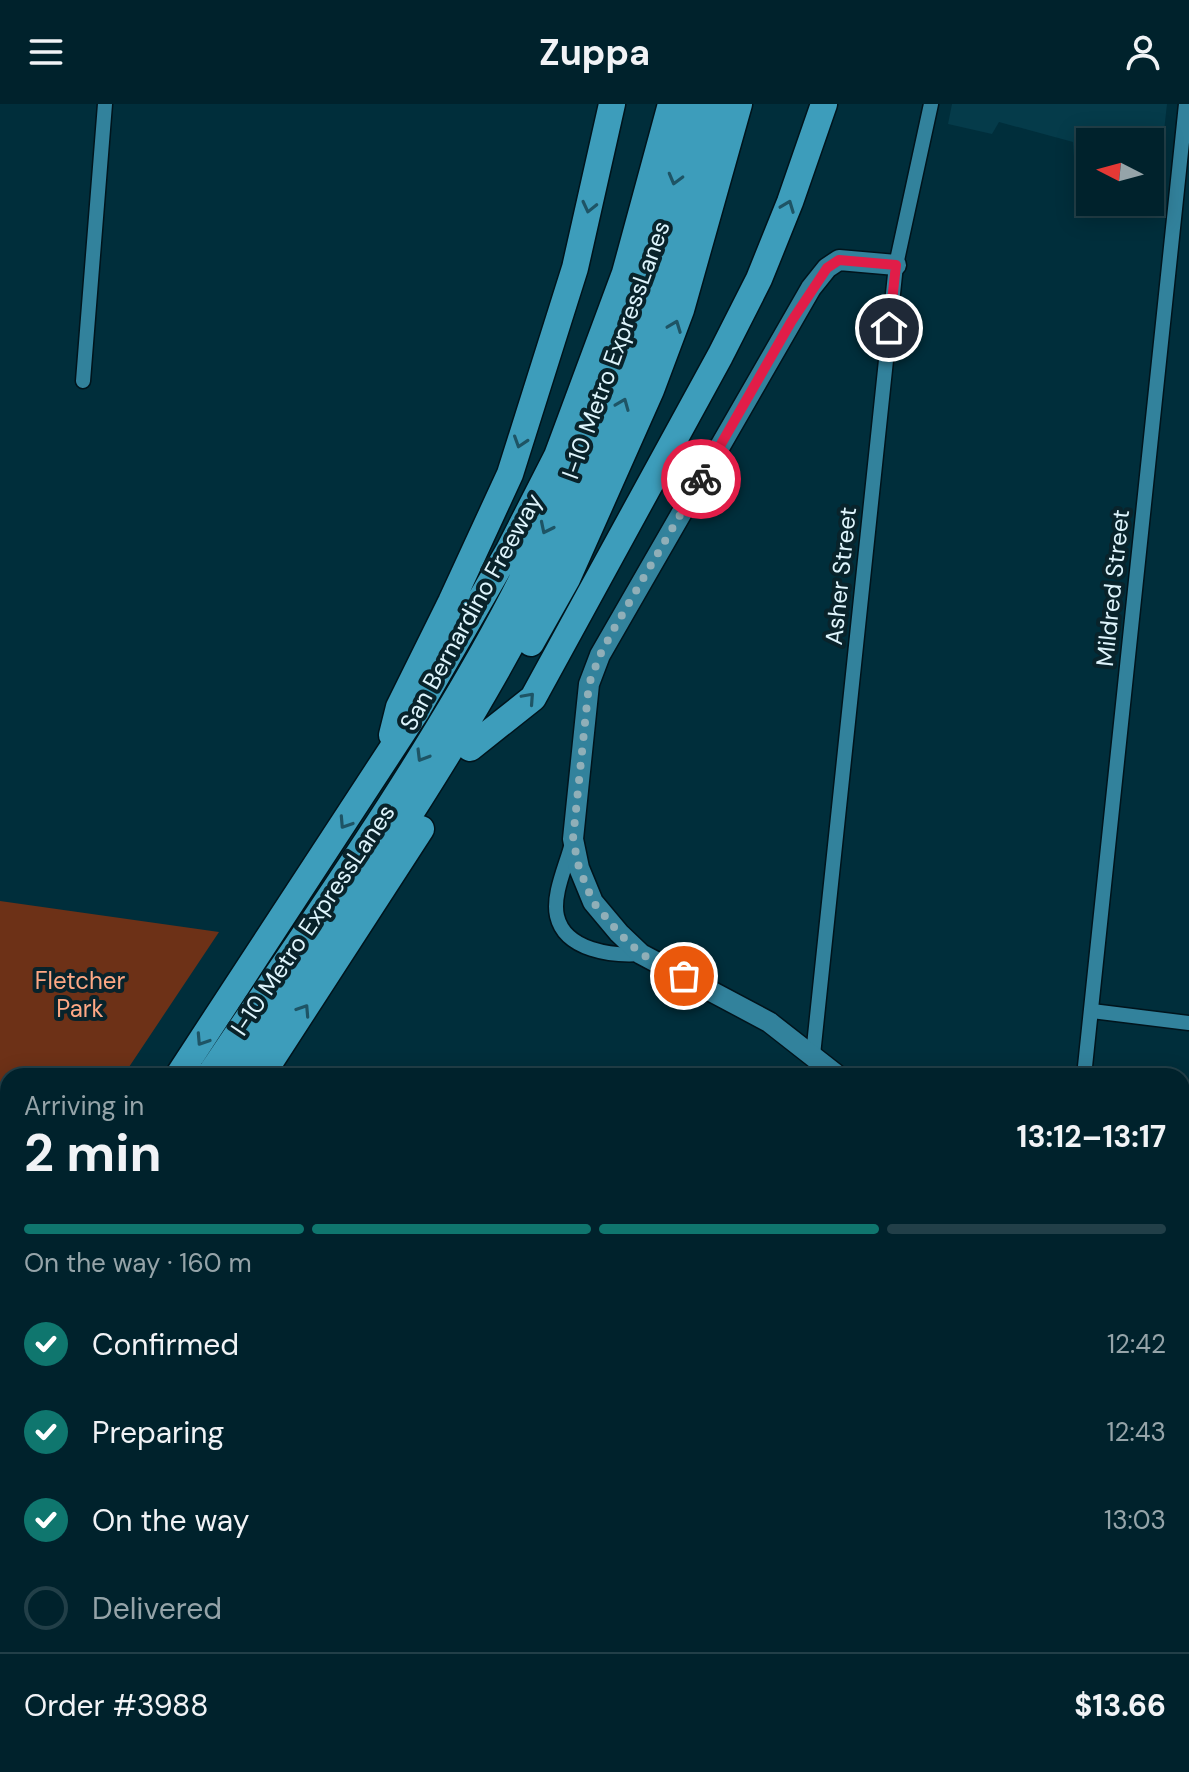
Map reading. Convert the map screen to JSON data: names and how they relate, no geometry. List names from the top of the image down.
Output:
{
  "streets": {
    "highway": ["I-10 Metro ExpressLanes", "San Bernardino Freeway"],
    "street": ["Asher Street", "Mildred Street"]
  },
  "parks": ["Fletcher Park"],
  "north": "left",
  "page": {
    "header": "Zuppa",
    "heading": ["2 min", "Arriving in", "13:12–13:17"],
    "panel": ["Order #3988", "$13.66"],
    "bar": "On the way · 160 m",
    "list": [
      ["Confirmed", "12:42"],
      ["Preparing", "12:43"],
      ["On the way", "13:03"],
      "Delivered"
    ]
  }
}
